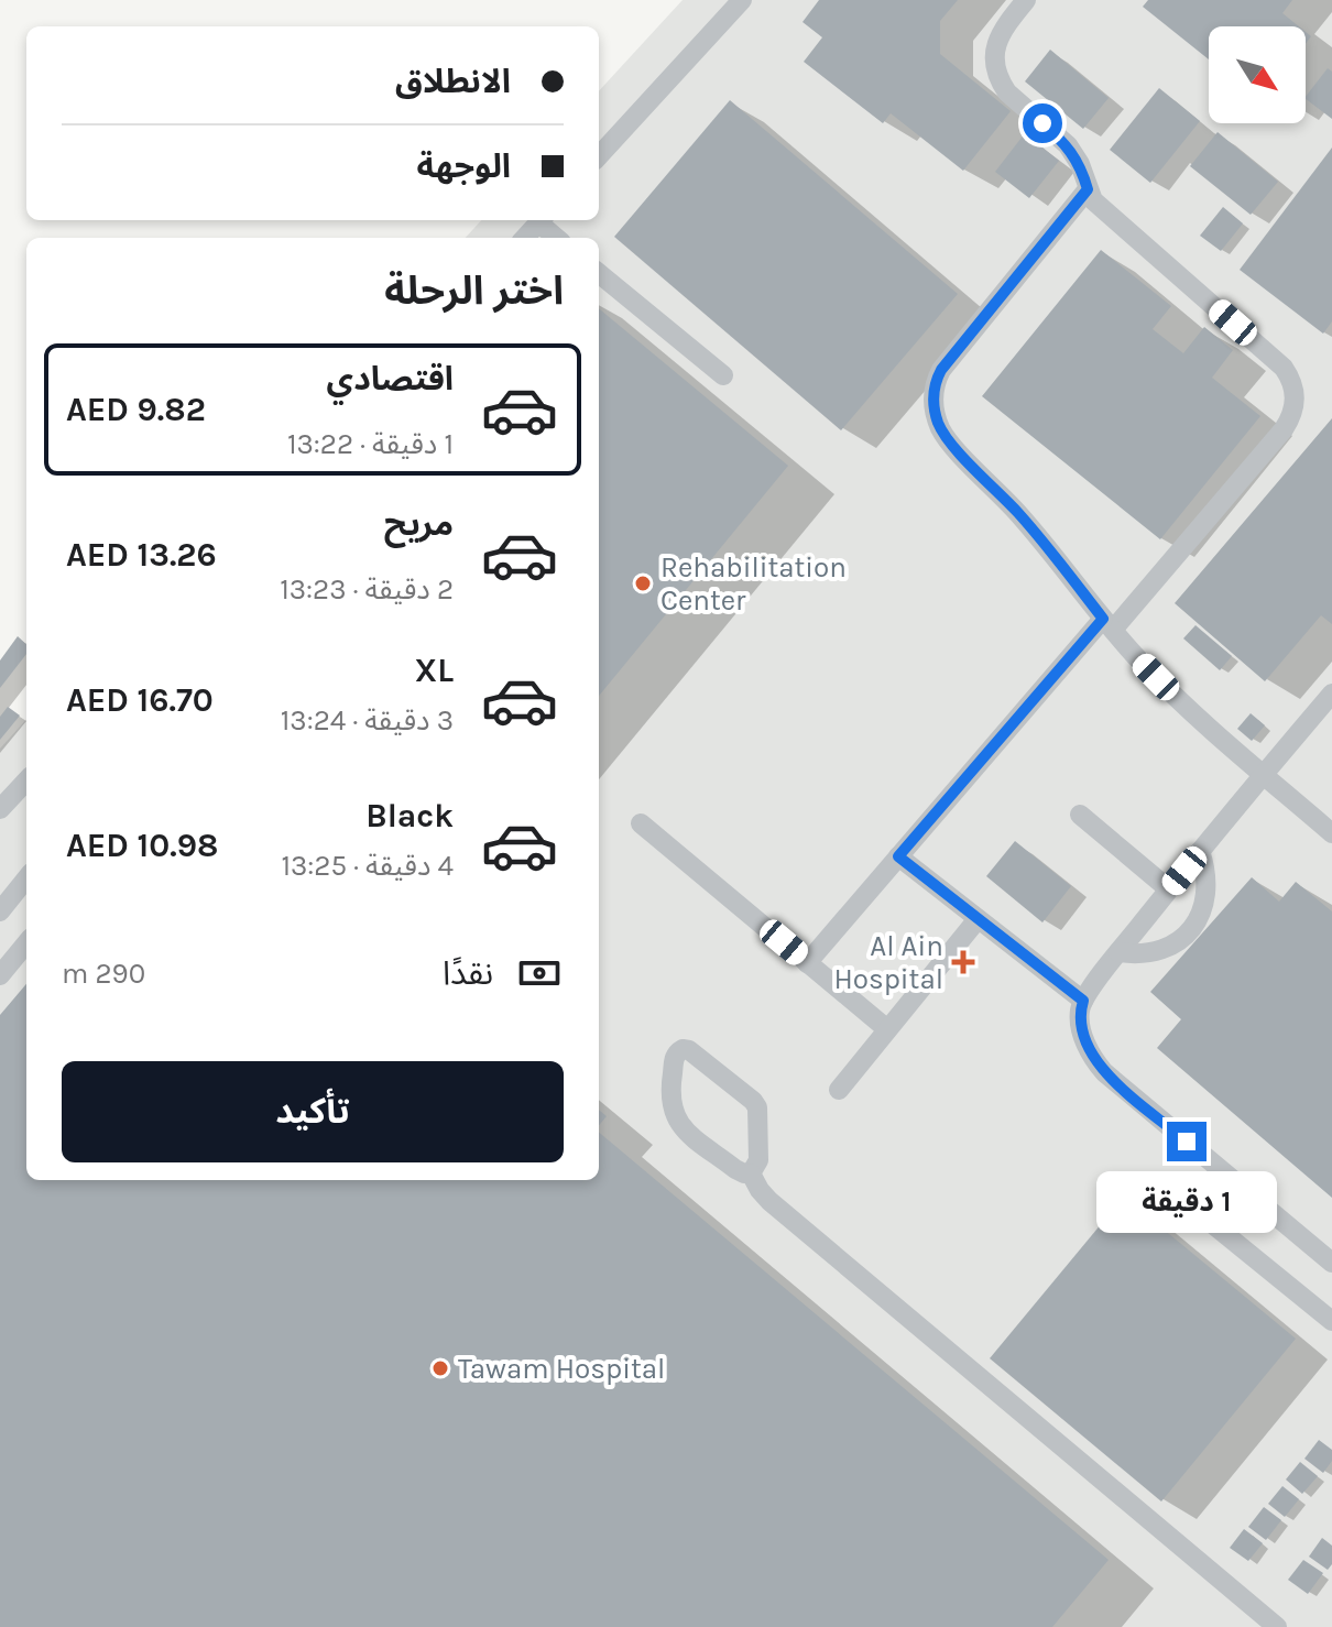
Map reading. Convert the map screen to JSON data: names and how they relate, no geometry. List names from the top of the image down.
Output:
{
  "places": {
    "other": ["Rehabilitation Center", "Tawam Hospital"],
    "health": ["Al Ain Hospital"]
  },
  "north": "bottom right",
  "page": {
    "banner": ["الانطلاق", "الوجهة"],
    "heading": "اختر الرحلة",
    "list": [
      {
        "name": "اقتصادي",
        "note": "1 دقيقة · 13:22",
        "value": "AED 9.82"
      },
      {
        "name": "مريح",
        "note": "2 دقيقة · 13:23",
        "value": "AED 13.26"
      },
      {
        "name": "XL",
        "note": "3 دقيقة · 13:24",
        "value": "AED 16.70"
      },
      {
        "name": "Black",
        "note": "4 دقيقة · 13:25",
        "value": "AED 10.98"
      }
    ],
    "pay": ["نقدًا", "290 m"],
    "buttons": "تأكيد",
    "bubble": "1 دقيقة"
  }
}
